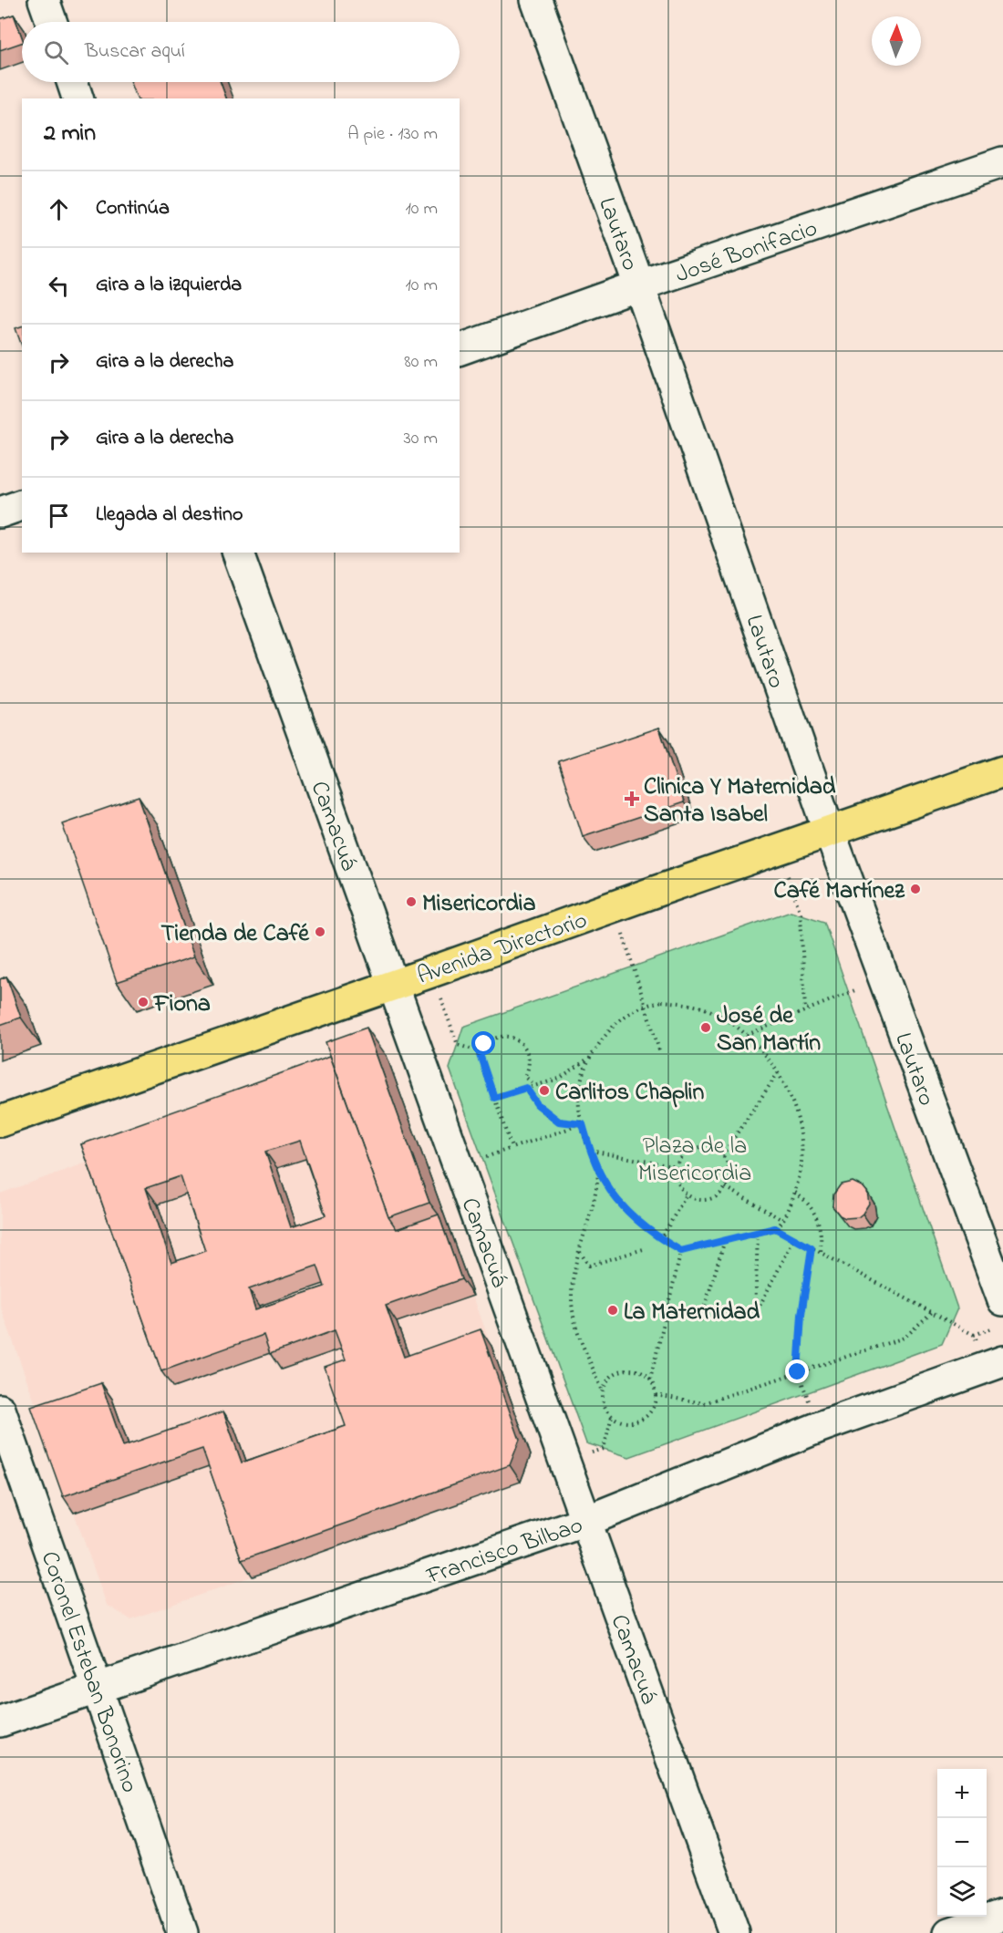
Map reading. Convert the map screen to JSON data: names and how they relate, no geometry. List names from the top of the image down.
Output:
{
  "streets": {
    "main road": ["Avenida Directorio"],
    "street": [
      "Lautaro",
      "José Bonifacio",
      "Camacuá",
      "Francisco Bilbao",
      "Coronel Esteban Bonorino"
    ]
  },
  "crossings": [
    ["Lautaro", "José Bonifacio"],
    ["Lautaro", "Avenida Directorio"],
    ["Camacuá", "Avenida Directorio"],
    ["Camacuá", "Francisco Bilbao"],
    ["Francisco Bilbao", "Coronel Esteban Bonorino"]
  ],
  "parks": ["Plaza de la Misericordia"],
  "places": {
    "health": ["Clinica Y Maternidad Santa Isabel"],
    "other": [
      "Café Martínez",
      "Misericordia",
      "Tienda de Café",
      "Fiona",
      "José de San Martín",
      "Carlitos Chaplin",
      "La Maternidad"
    ]
  },
  "north": "top",
  "page": {
    "search": "Buscar aquí",
    "heading": ["2 min", "A pie · 130 m"],
    "list": [
      ["Continúa", "10 m"],
      ["Gira a la izquierda", "10 m"],
      ["Gira a la derecha", "80 m"],
      ["Gira a la derecha", "30 m"],
      "Llegada al destino"
    ],
    "map_buttons": ["+", "−"]
  }
}
